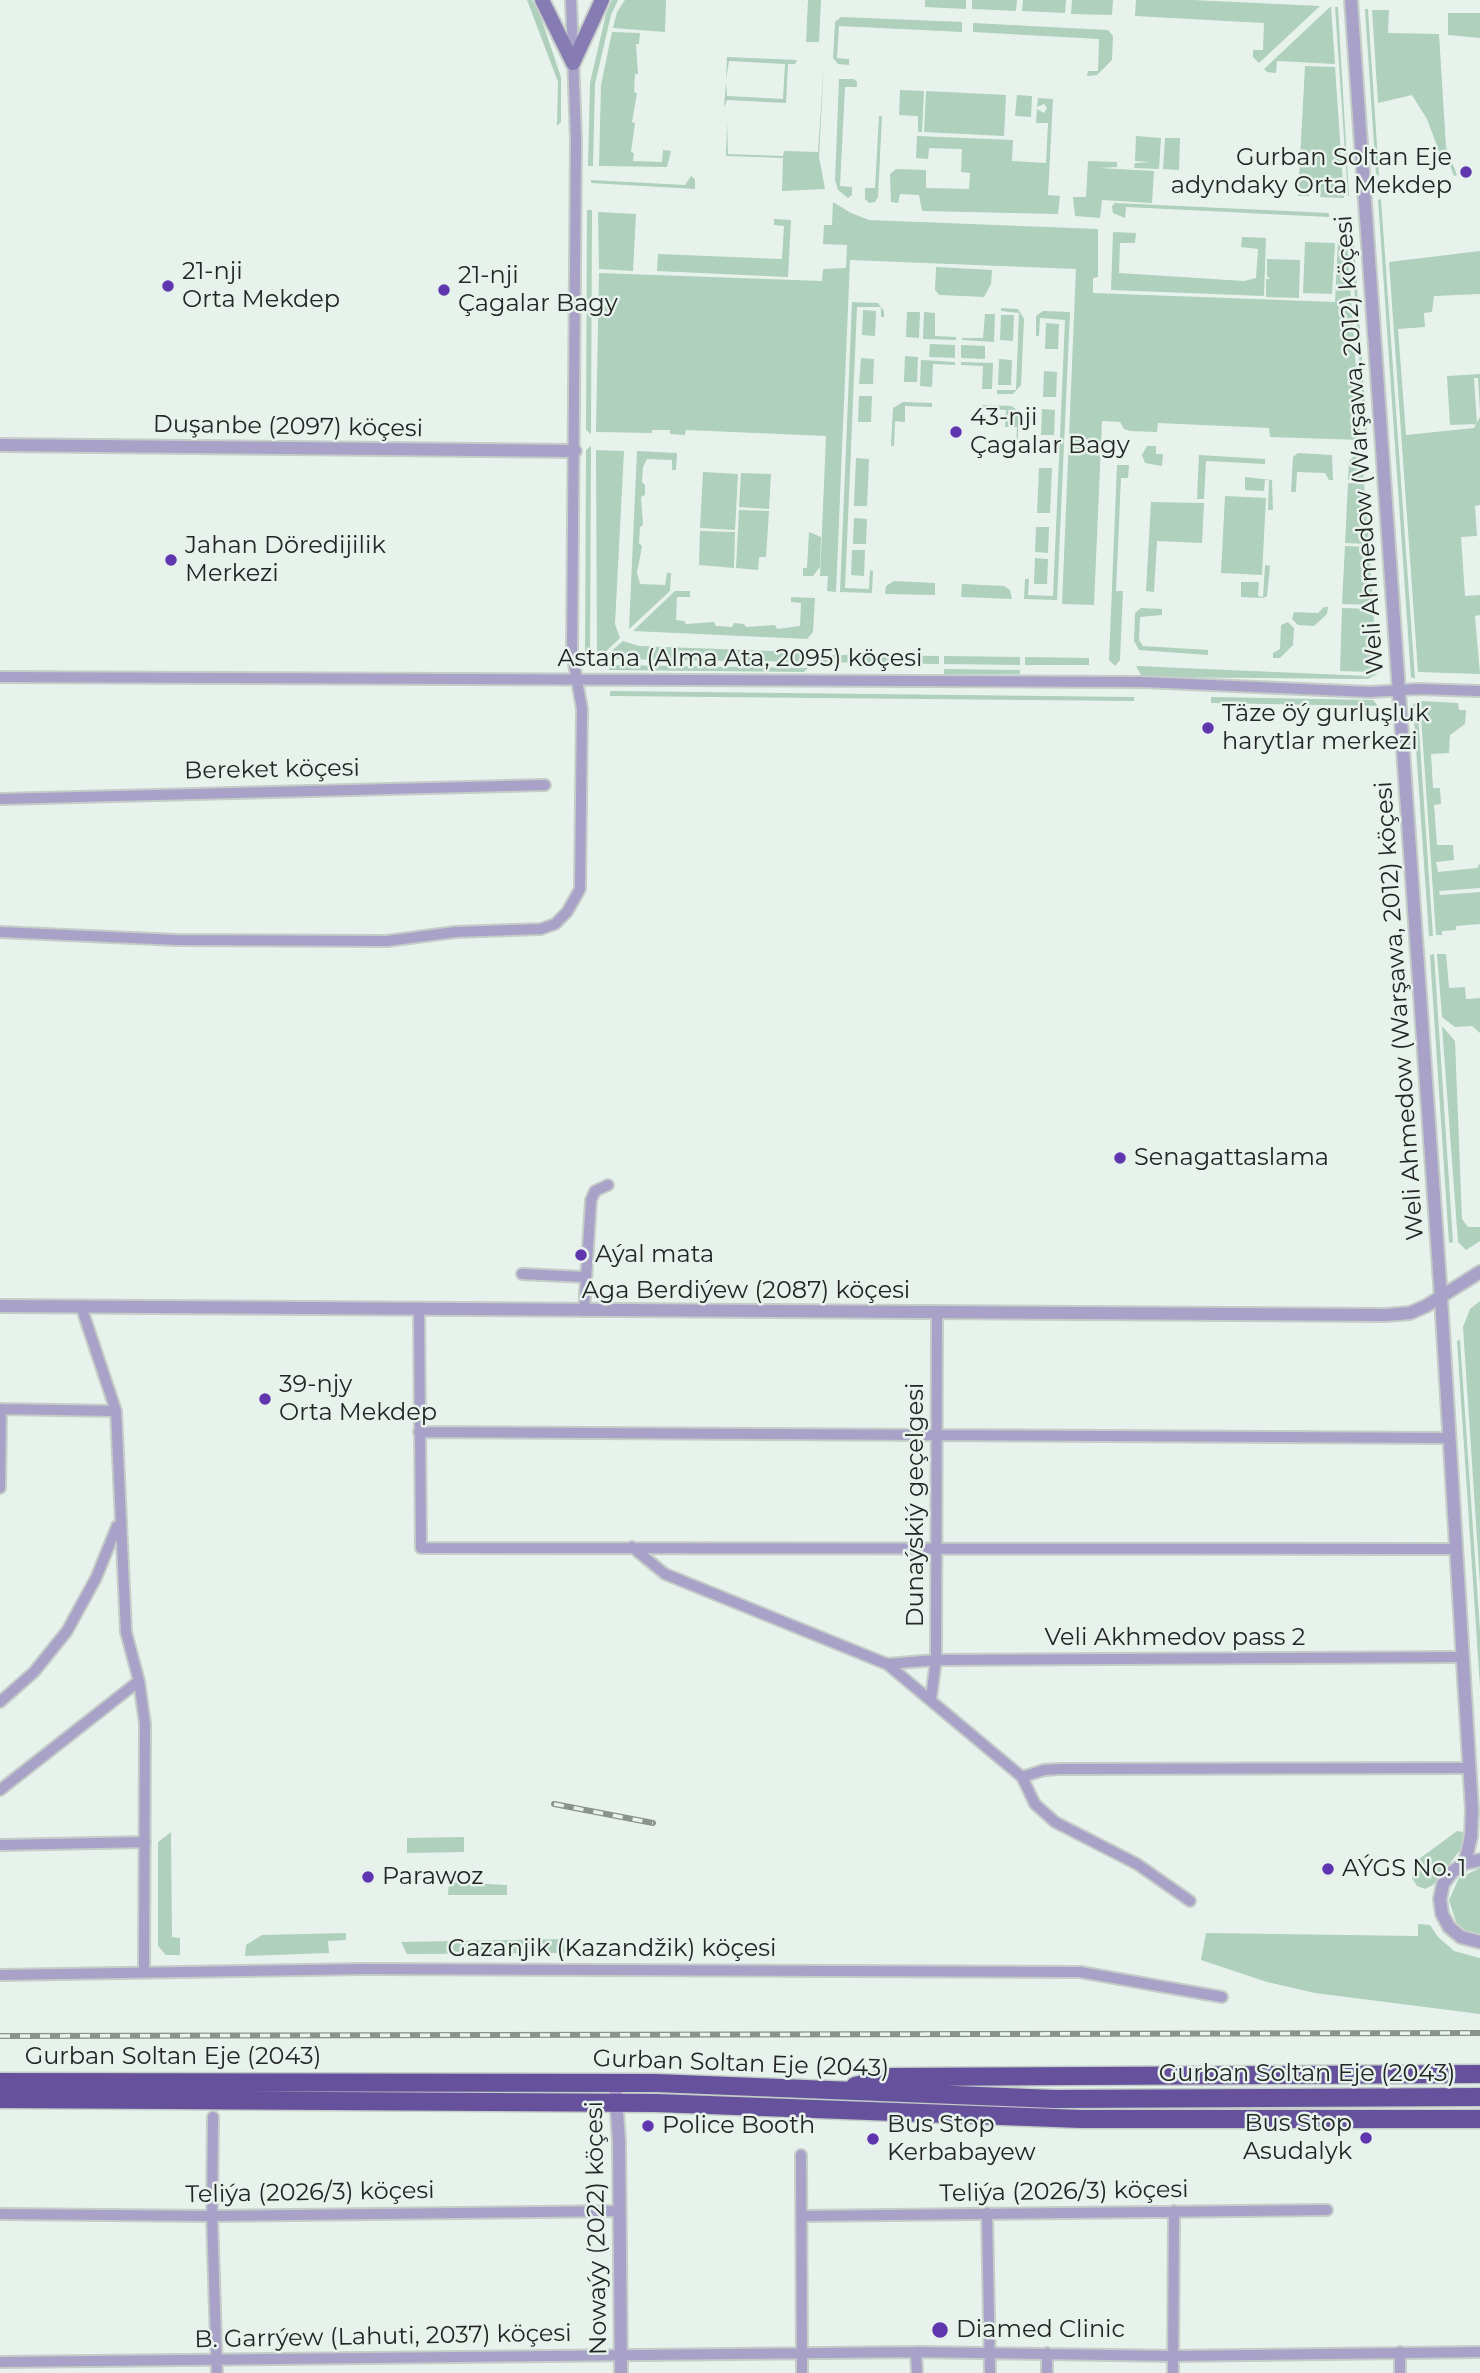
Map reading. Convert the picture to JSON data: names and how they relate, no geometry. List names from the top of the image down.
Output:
{
  "streets": {
    "highway": ["Gurban Soltan Eje (2043)"],
    "street": [
      "Duşanbe (2097) köçesi",
      "Weli Ahmedow (Warşawa, 2012) köçesi",
      "Astana (Alma Ata, 2095) köçesi",
      "Bereket köçesi",
      "Aga Berdiýew (2087) köçesi",
      "Dunaýskiý geçelgesi",
      "Veli Akhmedov pass 2",
      "Gazanjik (Kazandžik) köçesi",
      "Teliýa (2026/3) köçesi",
      "Nowaýy (2022) köçesi",
      "B. Garrýew (Lahuti, 2037) köçesi"
    ]
  },
  "crossings": [
    ["Weli Ahmedow (Warşawa, 2012) köçesi", "Astana (Alma Ata, 2095) köçesi"],
    ["Weli Ahmedow (Warşawa, 2012) köçesi", "Aga Berdiýew (2087) köçesi"],
    ["Weli Ahmedow (Warşawa, 2012) köçesi", "Veli Akhmedov pass 2"],
    ["Aga Berdiýew (2087) köçesi", "Dunaýskiý geçelgesi"],
    ["Dunaýskiý geçelgesi", "Veli Akhmedov pass 2"],
    ["Gurban Soltan Eje (2043)", "Nowaýy (2022) köçesi"],
    ["Teliýa (2026/3) köçesi", "Nowaýy (2022) köçesi"],
    ["Nowaýy (2022) köçesi", "B. Garrýew (Lahuti, 2037) köçesi"]
  ],
  "places": [
    "Gurban Soltan Eje adyndaky Orta Mekdep",
    "21-nji Orta Mekdep",
    "21-nji Çagalar Bagy",
    "43-nji Çagalar Bagy",
    "Jahan Döredijilik Merkezi",
    "Täze öý gurluşluk harytlar merkezi",
    "Senagattaslama",
    "Aýal mata",
    "39-njy Orta Mekdep",
    "AÝGS No. 1",
    "Parawoz",
    "Police Booth",
    "Bus Stop Asudalyk",
    "Bus Stop Kerbabayew",
    "Diamed Clinic"
  ]
}
